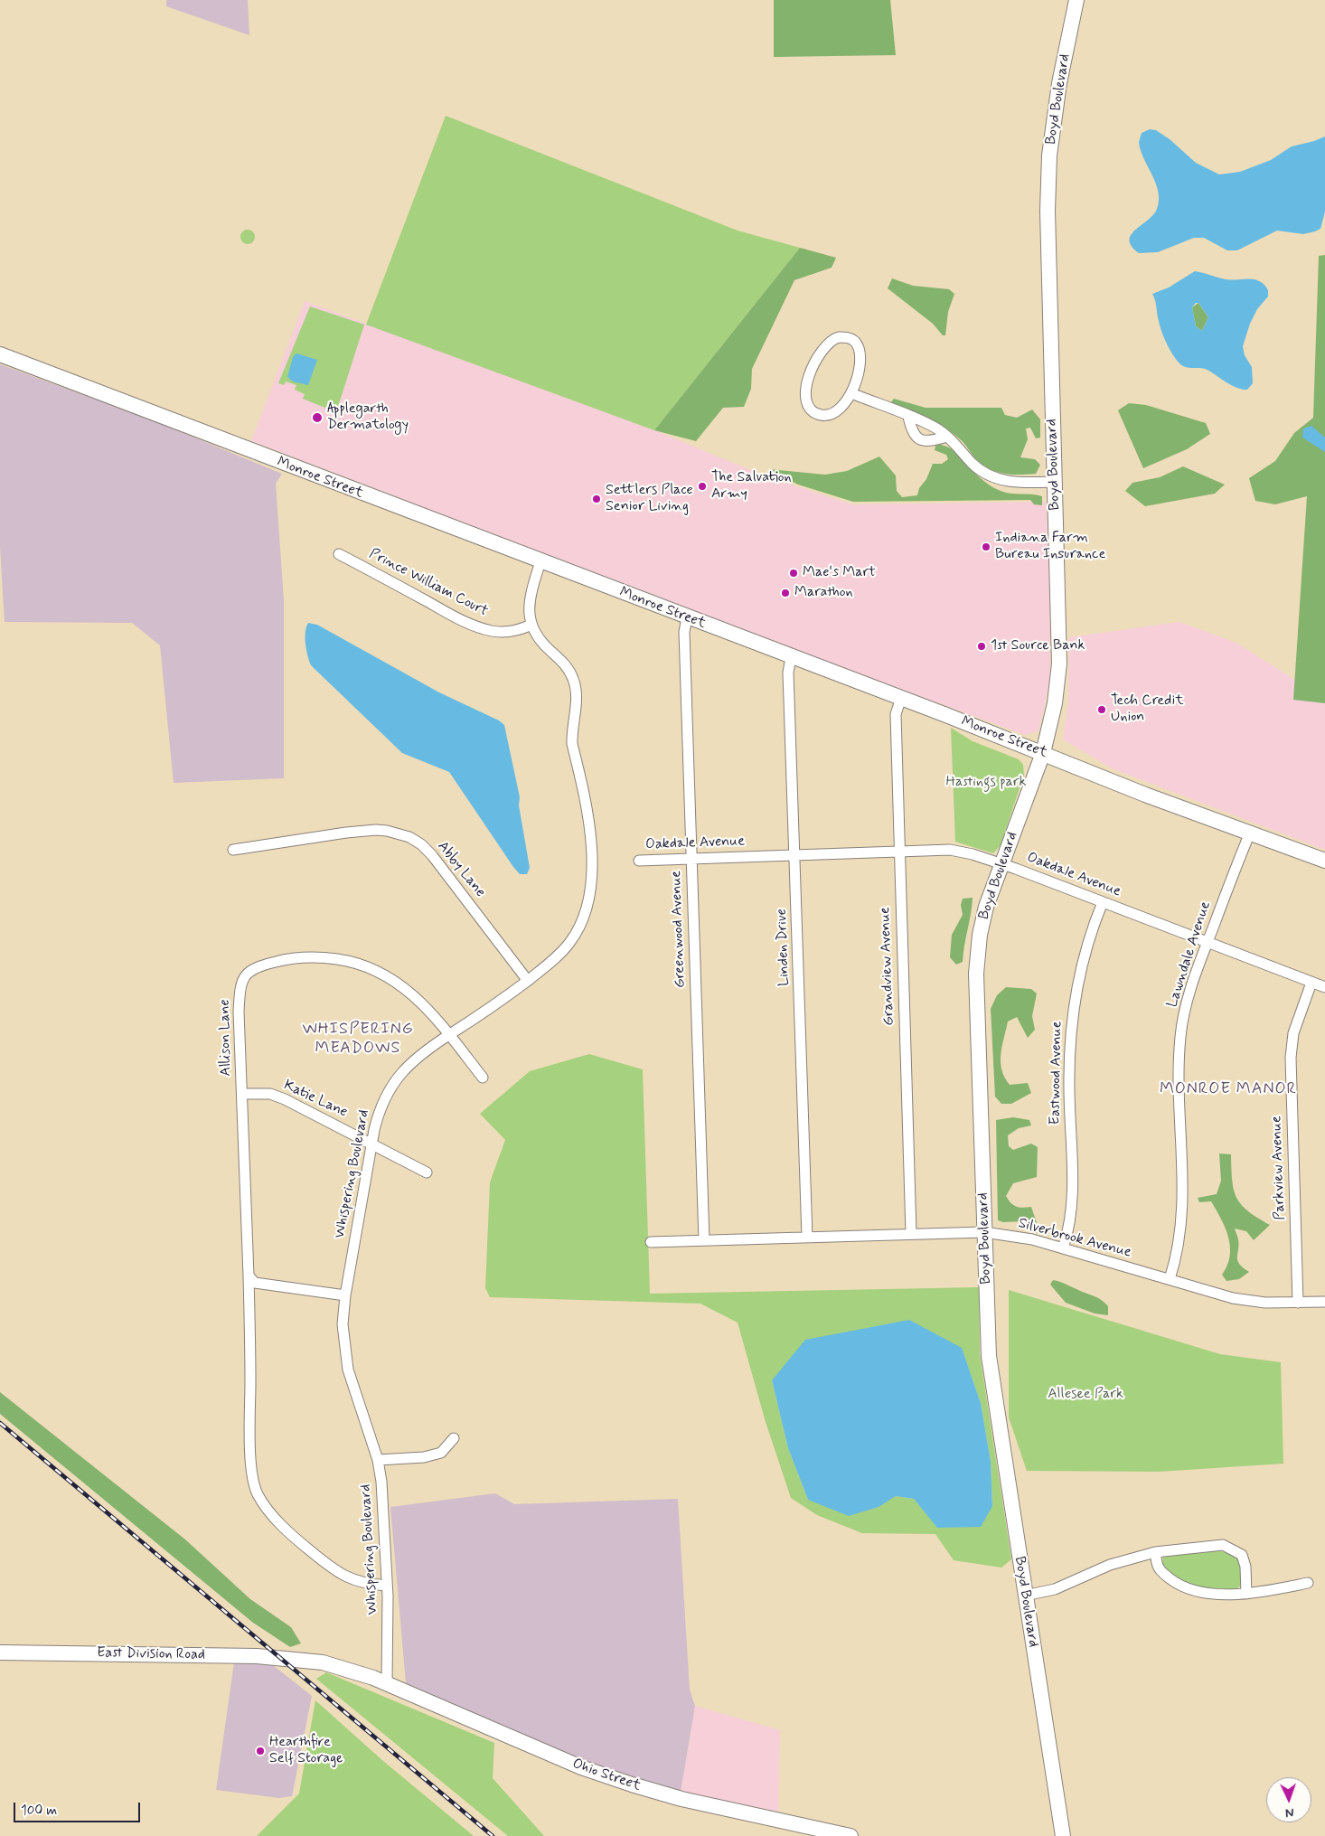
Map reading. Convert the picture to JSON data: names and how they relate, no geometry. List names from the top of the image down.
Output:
{
  "streets": {
    "street": [
      "Boyd Boulevard",
      "Monroe Street",
      "Prince William Court",
      "Oakdale Avenue",
      "Abby Lane",
      "Greenwood Avenue",
      "Linden Drive",
      "Lawndale Avenue",
      "Grandview Avenue",
      "Allison Lane",
      "Eastwood Avenue",
      "Katie Lane",
      "Parkview Avenue",
      "Whispering Boulevard",
      "Silverbrook Avenue",
      "East Division Road",
      "Ohio Street"
    ]
  },
  "crossings": [
    ["Boyd Boulevard", "Monroe Street"],
    ["Boyd Boulevard", "Oakdale Avenue"],
    ["Boyd Boulevard", "Silverbrook Avenue"],
    ["Monroe Street", "Greenwood Avenue"],
    ["Monroe Street", "Linden Drive"],
    ["Monroe Street", "Lawndale Avenue"],
    ["Monroe Street", "Grandview Avenue"],
    ["Monroe Street", "Whispering Boulevard"],
    ["Prince William Court", "Whispering Boulevard"],
    ["Oakdale Avenue", "Greenwood Avenue"],
    ["Oakdale Avenue", "Linden Drive"],
    ["Oakdale Avenue", "Lawndale Avenue"],
    ["Oakdale Avenue", "Grandview Avenue"],
    ["Oakdale Avenue", "Eastwood Avenue"],
    ["Oakdale Avenue", "Parkview Avenue"],
    ["Abby Lane", "Whispering Boulevard"],
    ["Greenwood Avenue", "Silverbrook Avenue"],
    ["Linden Drive", "Silverbrook Avenue"],
    ["Lawndale Avenue", "Silverbrook Avenue"],
    ["Grandview Avenue", "Silverbrook Avenue"],
    ["Allison Lane", "Katie Lane"],
    ["Allison Lane", "Whispering Boulevard"],
    ["Eastwood Avenue", "Silverbrook Avenue"],
    ["Katie Lane", "Whispering Boulevard"],
    ["Parkview Avenue", "Silverbrook Avenue"],
    ["Whispering Boulevard", "East Division Road"],
    ["Whispering Boulevard", "Ohio Street"],
    ["East Division Road", "Ohio Street"]
  ],
  "districts": ["WHISPERING MEADOWS", "MONROE MANOR"],
  "parks": ["Hastings park", "Allesee Park"],
  "places": [
    "Applegarth Dermatology",
    "The Salvation Army",
    "Settlers Place Senior Living",
    "Indiana Farm Bureau Insurance",
    "Mae's Mart",
    "Marathon",
    "1st Source Bank",
    "Tech Credit Union",
    "Hearthfire Self Storage"
  ],
  "scale_bar": "100 m",
  "north": "bottom"
}
